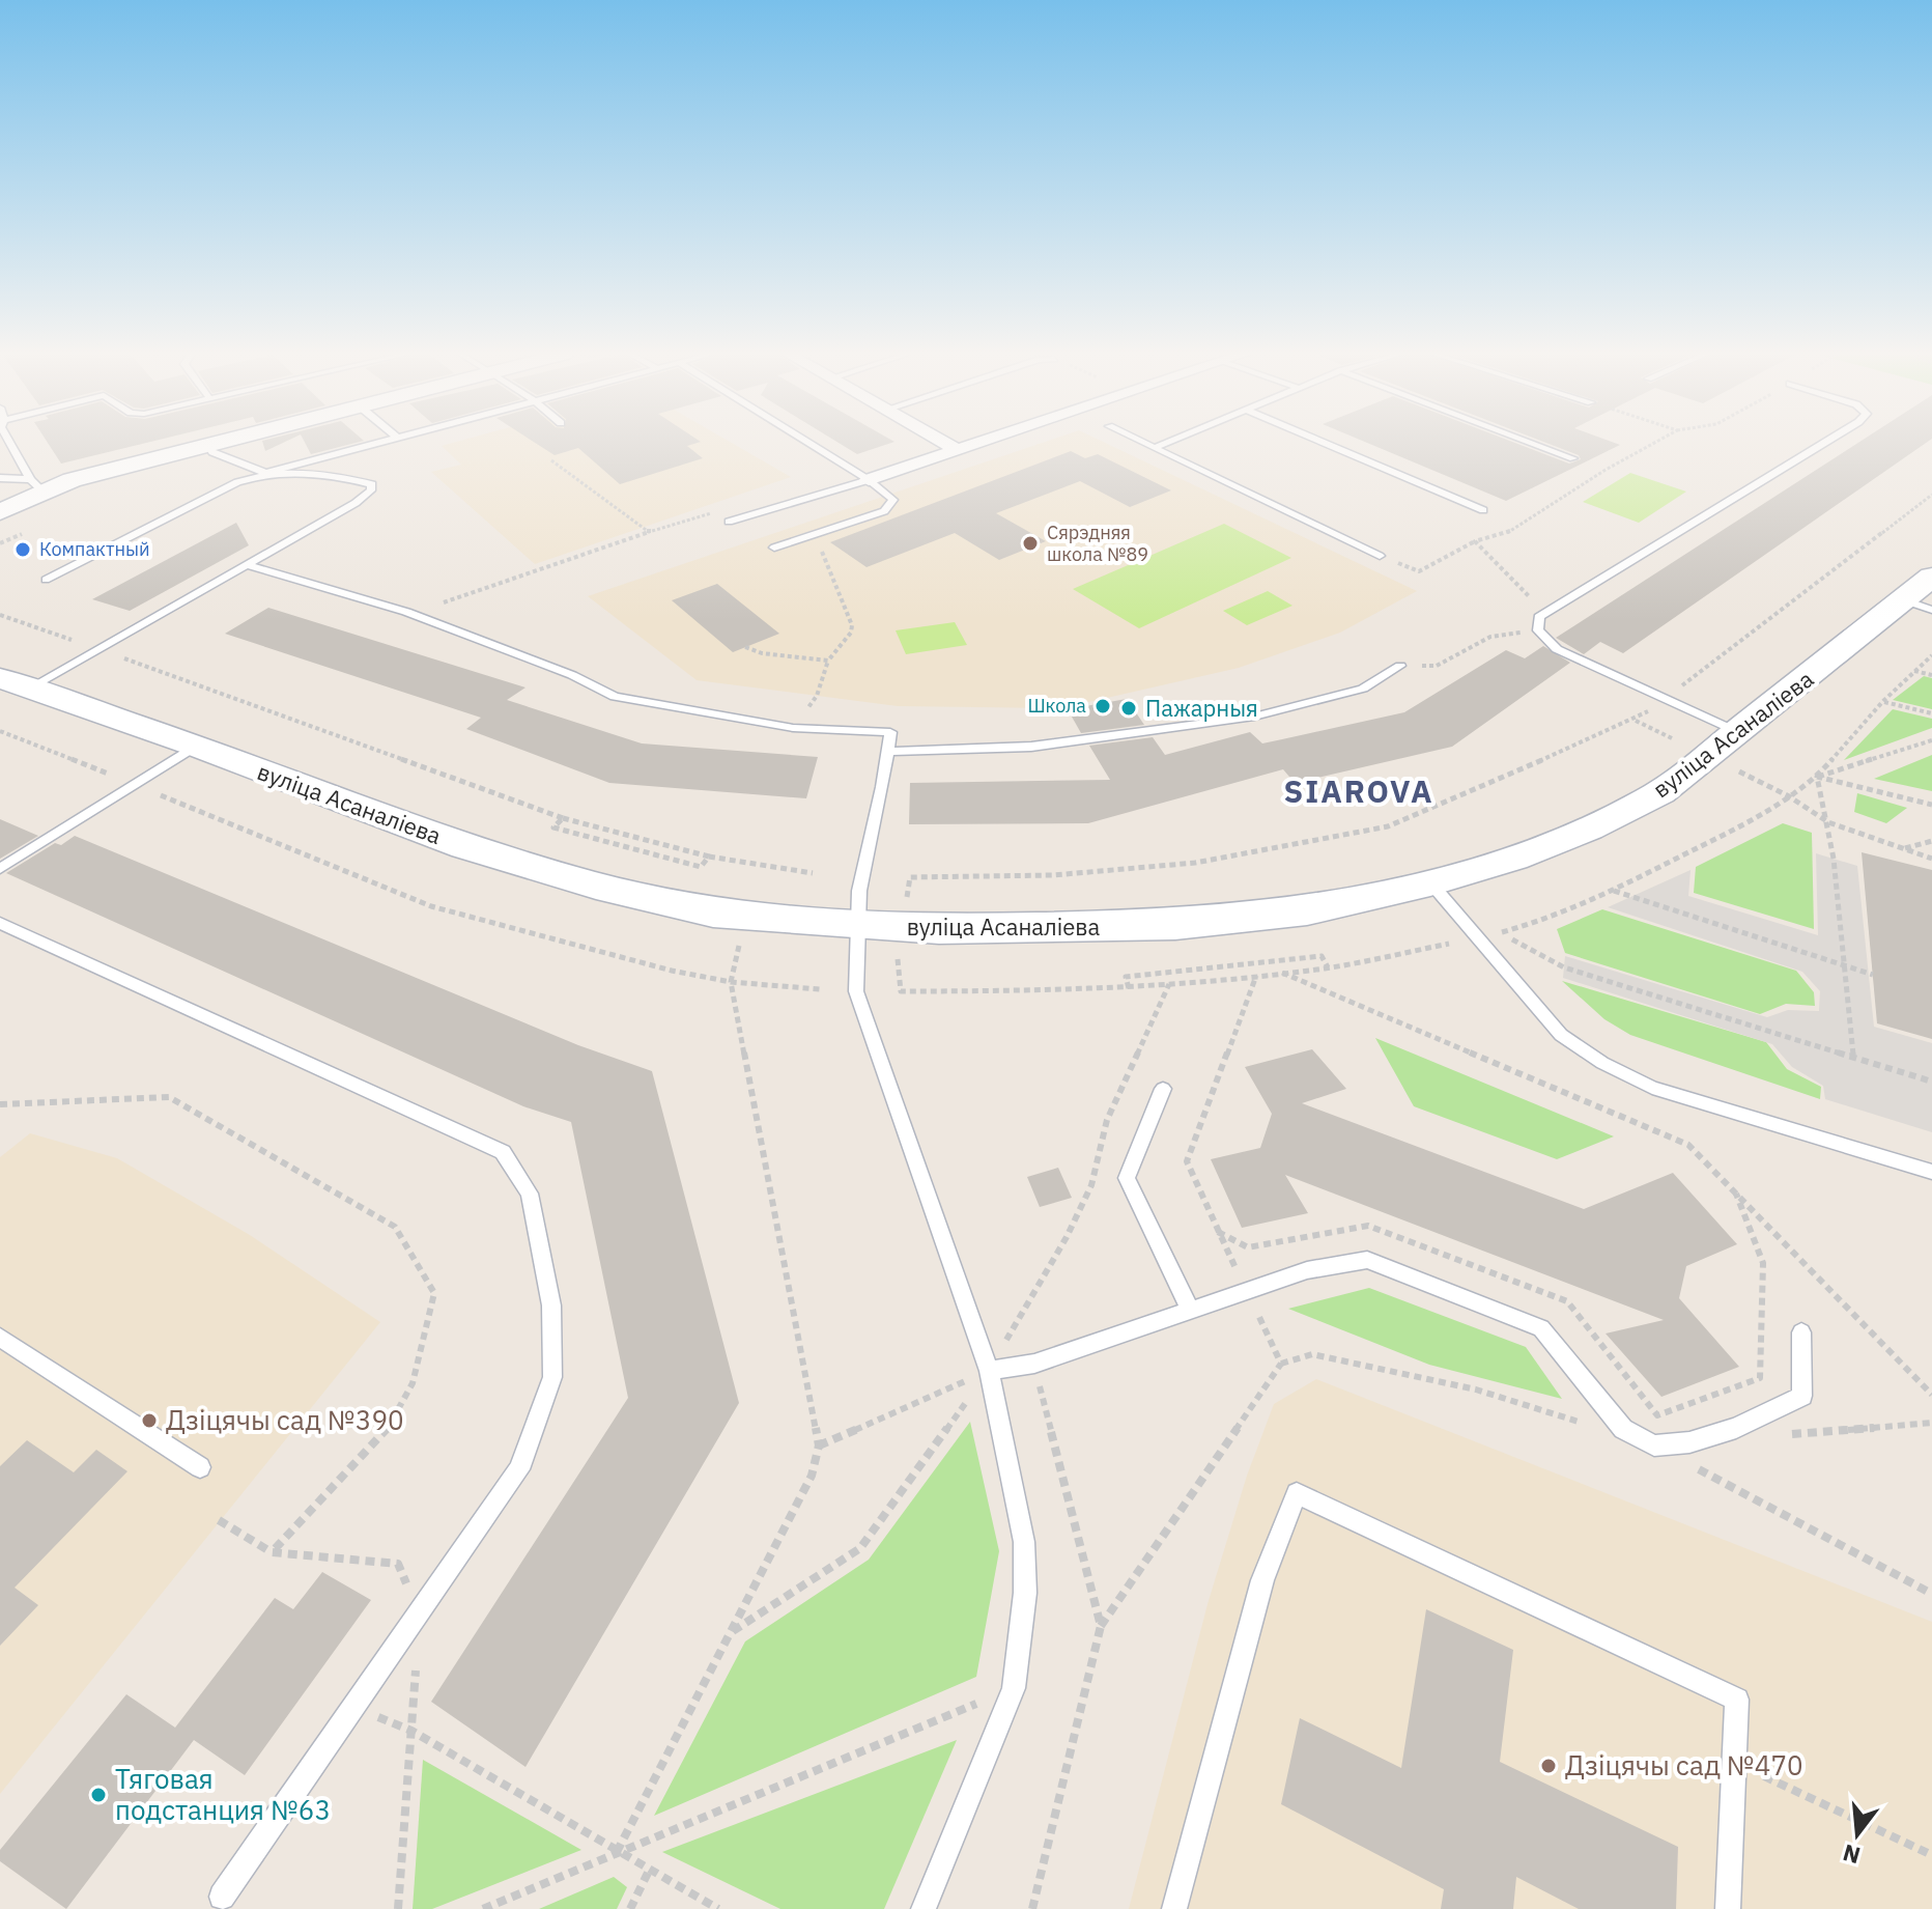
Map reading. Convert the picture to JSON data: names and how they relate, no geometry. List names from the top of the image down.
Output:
{
  "streets": {
    "main road": ["вуліца Асаналіева"]
  },
  "districts": ["SIAROVA"],
  "places": [
    "Сярэдняя школа №89",
    "Компактный",
    "Школа",
    "Пажарныя",
    "Дзіцячы сад №390",
    "Дзіцячы сад №470",
    "Тяговая подстанция №63"
  ],
  "north": "bottom"
}
